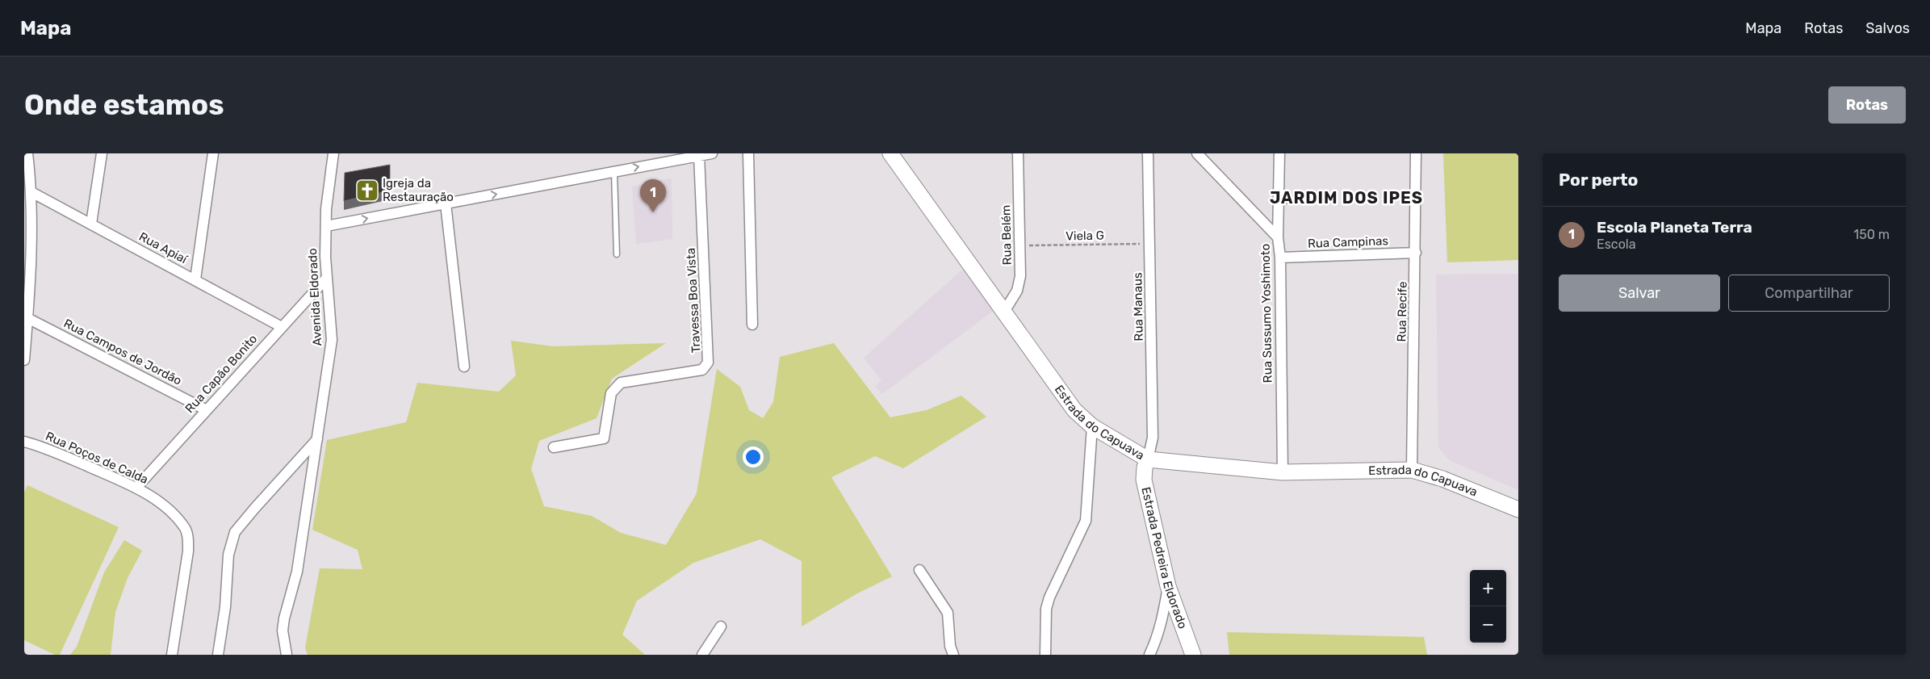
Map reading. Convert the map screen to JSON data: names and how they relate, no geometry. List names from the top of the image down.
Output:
{
  "streets": {
    "street": [
      "Rua Belém",
      "Rua Campinas",
      "Rua Apiaí",
      "Avenida Eldorado",
      "Travessa Boa Vista",
      "Rua Manaus",
      "Rua Recife",
      "Rua Sussumo Yoshimoto",
      "Rua Campos de Jordão",
      "Rua Capão Bonito",
      "Estrada do Capuava",
      "Rua Poços de Calda",
      "Estrada Pedreira Eldorado"
    ],
    "path": ["Viela G"]
  },
  "crossings": [
    ["Rua Belém", "Viela G"],
    ["Rua Belém", "Estrada do Capuava"],
    ["Viela G", "Rua Manaus"],
    ["Rua Campinas", "Rua Recife"],
    ["Rua Campinas", "Rua Sussumo Yoshimoto"],
    ["Rua Apiaí", "Rua Capão Bonito"],
    ["Avenida Eldorado", "Rua Capão Bonito"],
    ["Rua Manaus", "Estrada do Capuava"],
    ["Rua Manaus", "Estrada Pedreira Eldorado"],
    ["Rua Recife", "Estrada do Capuava"],
    ["Rua Sussumo Yoshimoto", "Estrada do Capuava"],
    ["Rua Campos de Jordão", "Rua Capão Bonito"],
    ["Rua Capão Bonito", "Rua Poços de Calda"],
    ["Estrada do Capuava", "Estrada Pedreira Eldorado"]
  ],
  "districts": ["JARDIM DOS IPES"],
  "places": {
    "church": ["Igreja da Restauração"]
  },
  "page": {
    "header": "Mapa",
    "nav": ["Mapa", "Rotas", "Salvos"],
    "buttons": [
      "Rotas",
      ["Salvar", "Compartilhar"]
    ],
    "title": "Onde estamos",
    "heading": "Por perto",
    "pins": "1",
    "list": [
      {
        "mark": "1",
        "name": "Escola Planeta Terra",
        "note": "Escola",
        "value": "150 m"
      }
    ],
    "map_buttons": ["+", "−"]
  }
}
